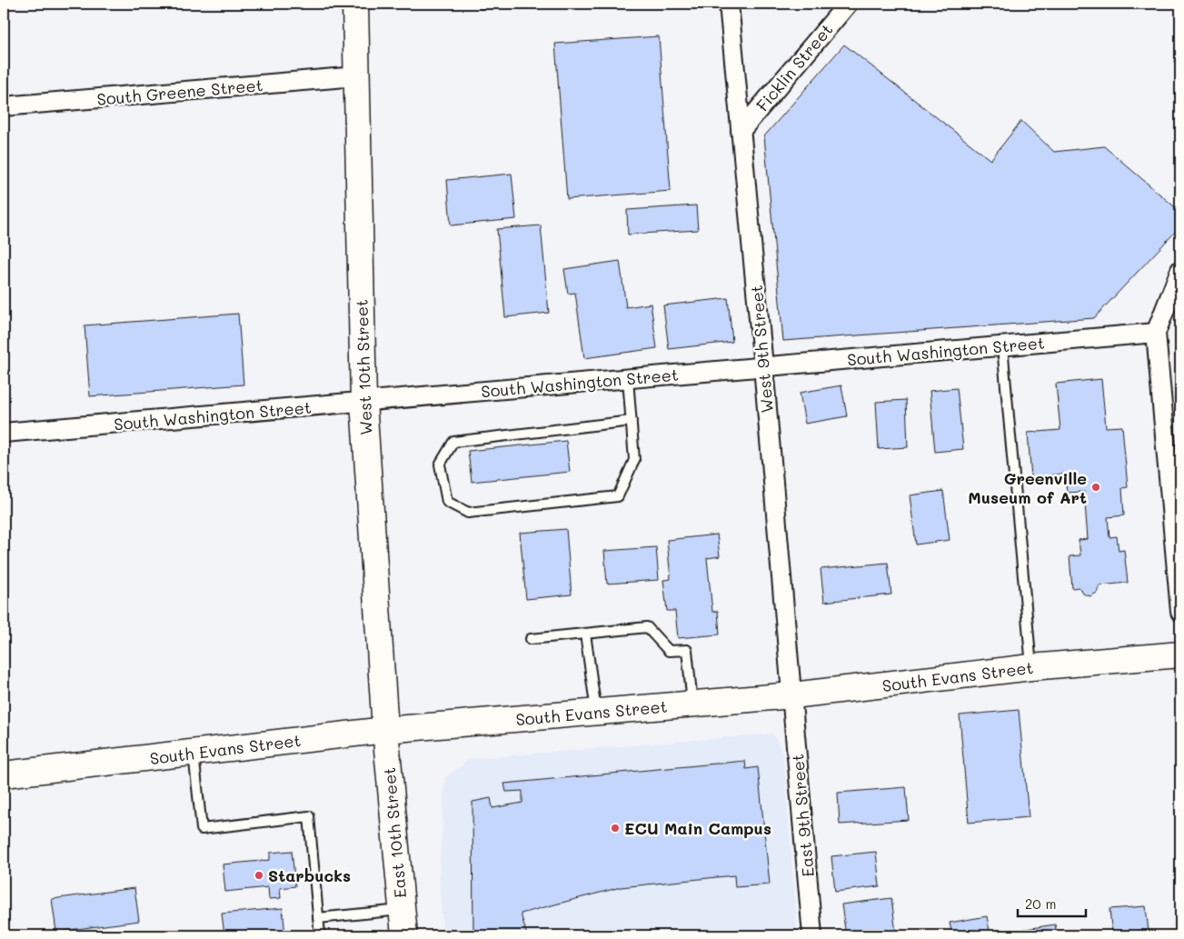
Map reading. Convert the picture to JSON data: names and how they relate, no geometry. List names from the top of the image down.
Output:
{
  "streets": {
    "main road": ["West 10th Street", "South Evans Street", "East 10th Street"],
    "street": [
      "Ficklin Street",
      "South Greene Street",
      "West 9th Street",
      "South Washington Street",
      "East 9th Street"
    ]
  },
  "crossings": [
    ["Ficklin Street", "West 9th Street"],
    ["South Greene Street", "West 10th Street"],
    ["West 9th Street", "South Washington Street"],
    ["West 9th Street", "South Evans Street"],
    ["West 9th Street", "East 9th Street"],
    ["South Washington Street", "West 10th Street"],
    ["West 10th Street", "South Evans Street"],
    ["West 10th Street", "East 10th Street"],
    ["South Evans Street", "East 9th Street"],
    ["South Evans Street", "East 10th Street"]
  ],
  "places": ["Greenville Museum of Art", "ECU Main Campus", "Starbucks"],
  "scale_bar": "20 m"
}
